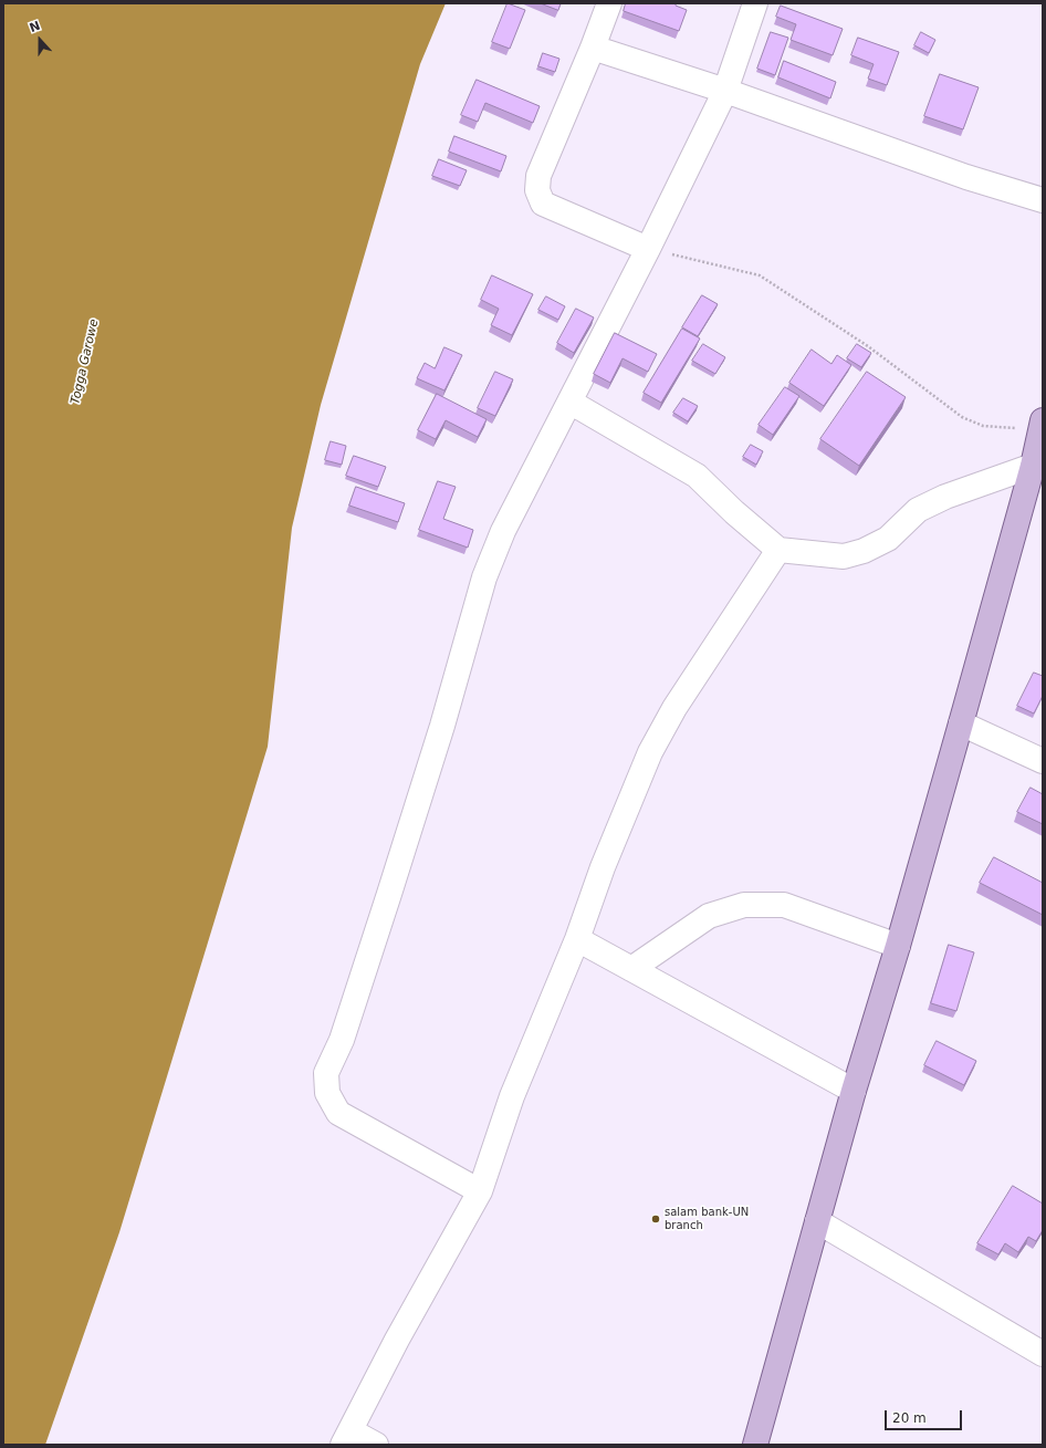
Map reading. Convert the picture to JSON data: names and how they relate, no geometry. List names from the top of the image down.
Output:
{
  "water": ["Togga Garowe"],
  "places": ["salam bank-UN branch"],
  "scale_bar": "20 m",
  "north": "top"
}
